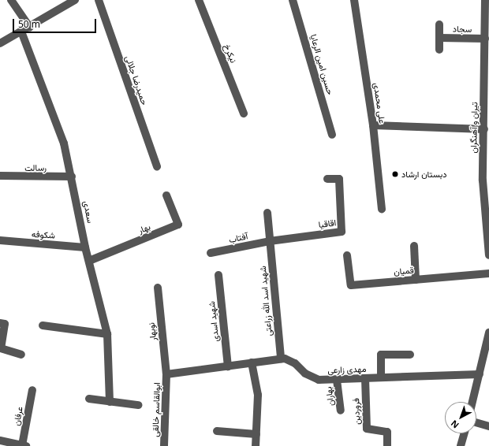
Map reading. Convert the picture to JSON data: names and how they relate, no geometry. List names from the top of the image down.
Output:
{
  "streets": {
    "street": [
      "سجاد",
      "نیکرخ",
      "حسین امین الرعایا",
      "حمیدرضا جلالی",
      "علی محمدی",
      "تیران و آهنگران",
      "رسالت",
      "سعدی",
      "اقاقیا",
      "بهار",
      "شکوفه",
      "آفتاب",
      "قمیان",
      "شهید اسد الله زراعتی",
      "شهید اسدی",
      "نوبهار",
      "مهدی زارعی",
      "بهاران",
      "ابوالقاسم خالقی",
      "فروردین",
      "عرفان"
    ]
  },
  "crossings": [
    ["سجاد", "تیران و آهنگران"],
    ["رسالت", "سعدی"],
    ["سعدی", "بهار"],
    ["سعدی", "شکوفه"],
    ["اقاقیا", "آفتاب"],
    ["اقاقیا", "شهید اسد الله زراعتی"],
    ["آفتاب", "شهید اسد الله زراعتی"],
    ["شهید اسد الله زراعتی", "مهدی زارعی"],
    ["شهید اسدی", "مهدی زارعی"],
    ["نوبهار", "مهدی زارعی"],
    ["نوبهار", "ابوالقاسم خالقی"],
    ["مهدی زارعی", "بهاران"],
    ["مهدی زارعی", "ابوالقاسم خالقی"],
    ["مهدی زارعی", "فروردین"]
  ],
  "places": ["دبستان ارشاد"],
  "scale_bar": "50 m",
  "north": "bottom left"
}
